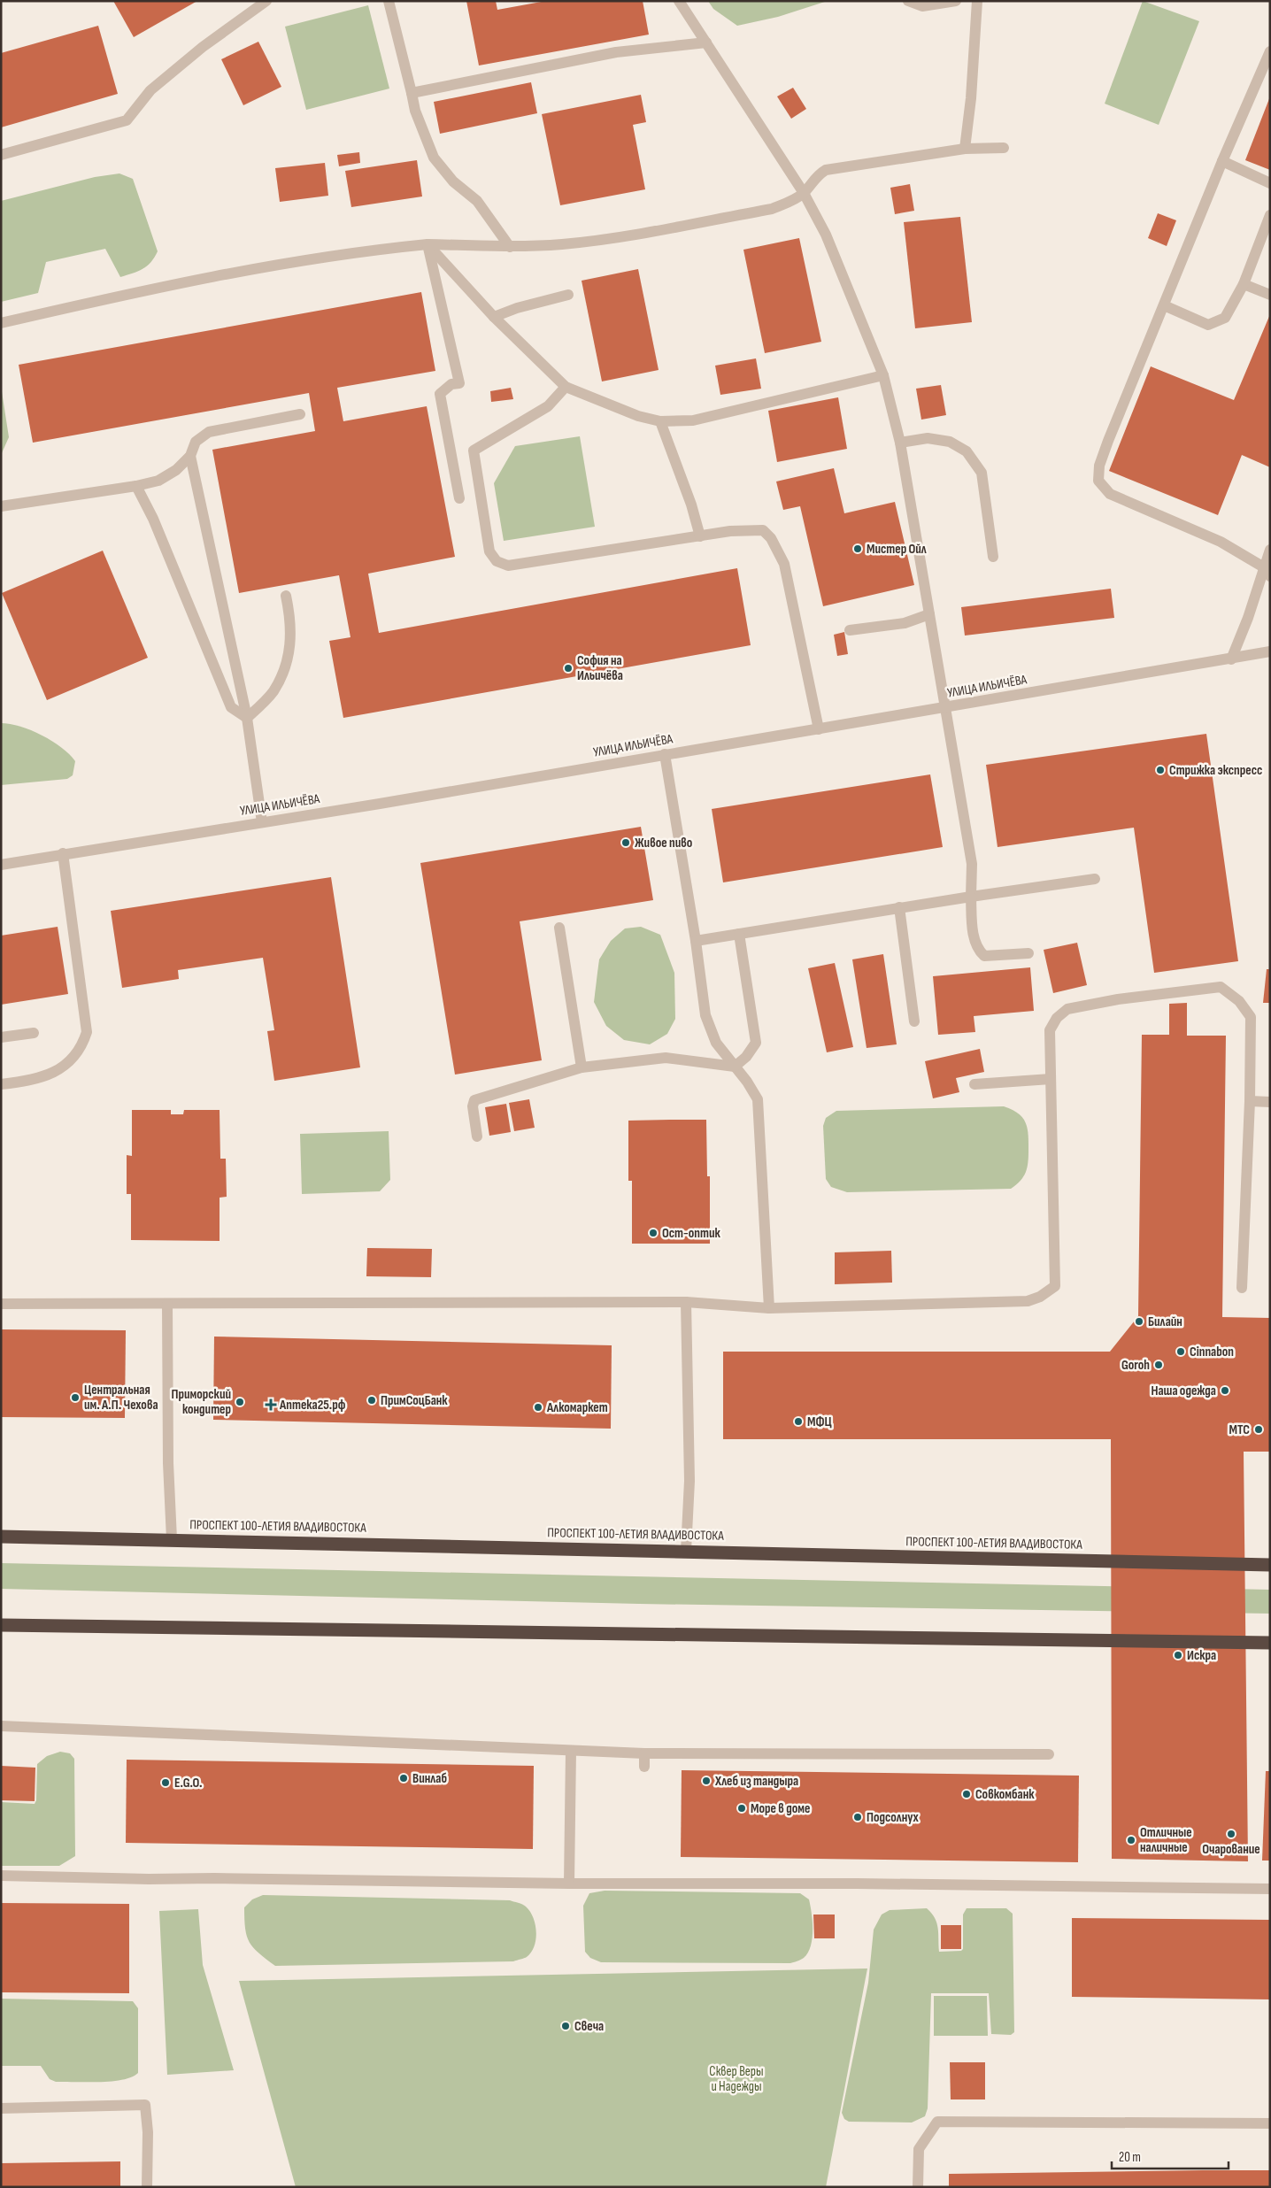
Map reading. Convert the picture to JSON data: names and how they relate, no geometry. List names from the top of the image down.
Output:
{
  "streets": {
    "highway": ["ПРОСПЕКТ 100-ЛЕТИЯ ВЛАДИВОСТОКА"],
    "street": ["УЛИЦА ИЛЬИЧЁВА"]
  },
  "parks": ["Сквер Веры и Надежды"],
  "places": {
    "other": [
      "Мистер Ойл",
      "София на Ильичёва",
      "Стрижка экспресс",
      "Живое пиво",
      "Ост-оптик",
      "Билайн",
      "Cinnabon",
      "Goroh",
      "Наша одежда",
      "Центральная им. А.П. Чехова",
      "ПримСоцБанк",
      "Приморский кондитер",
      "Алкомаркет",
      "МФЦ",
      "МТС",
      "Искра",
      "Винлаб",
      "Хлеб из тандыра",
      "E.G.O.",
      "Совкомбанк",
      "Море в доме",
      "Подсолнух",
      "Очарование",
      "Отличные наличные",
      "Свеча"
    ],
    "health": ["Аптека25.рф"]
  },
  "scale_bar": "20 m"
}
